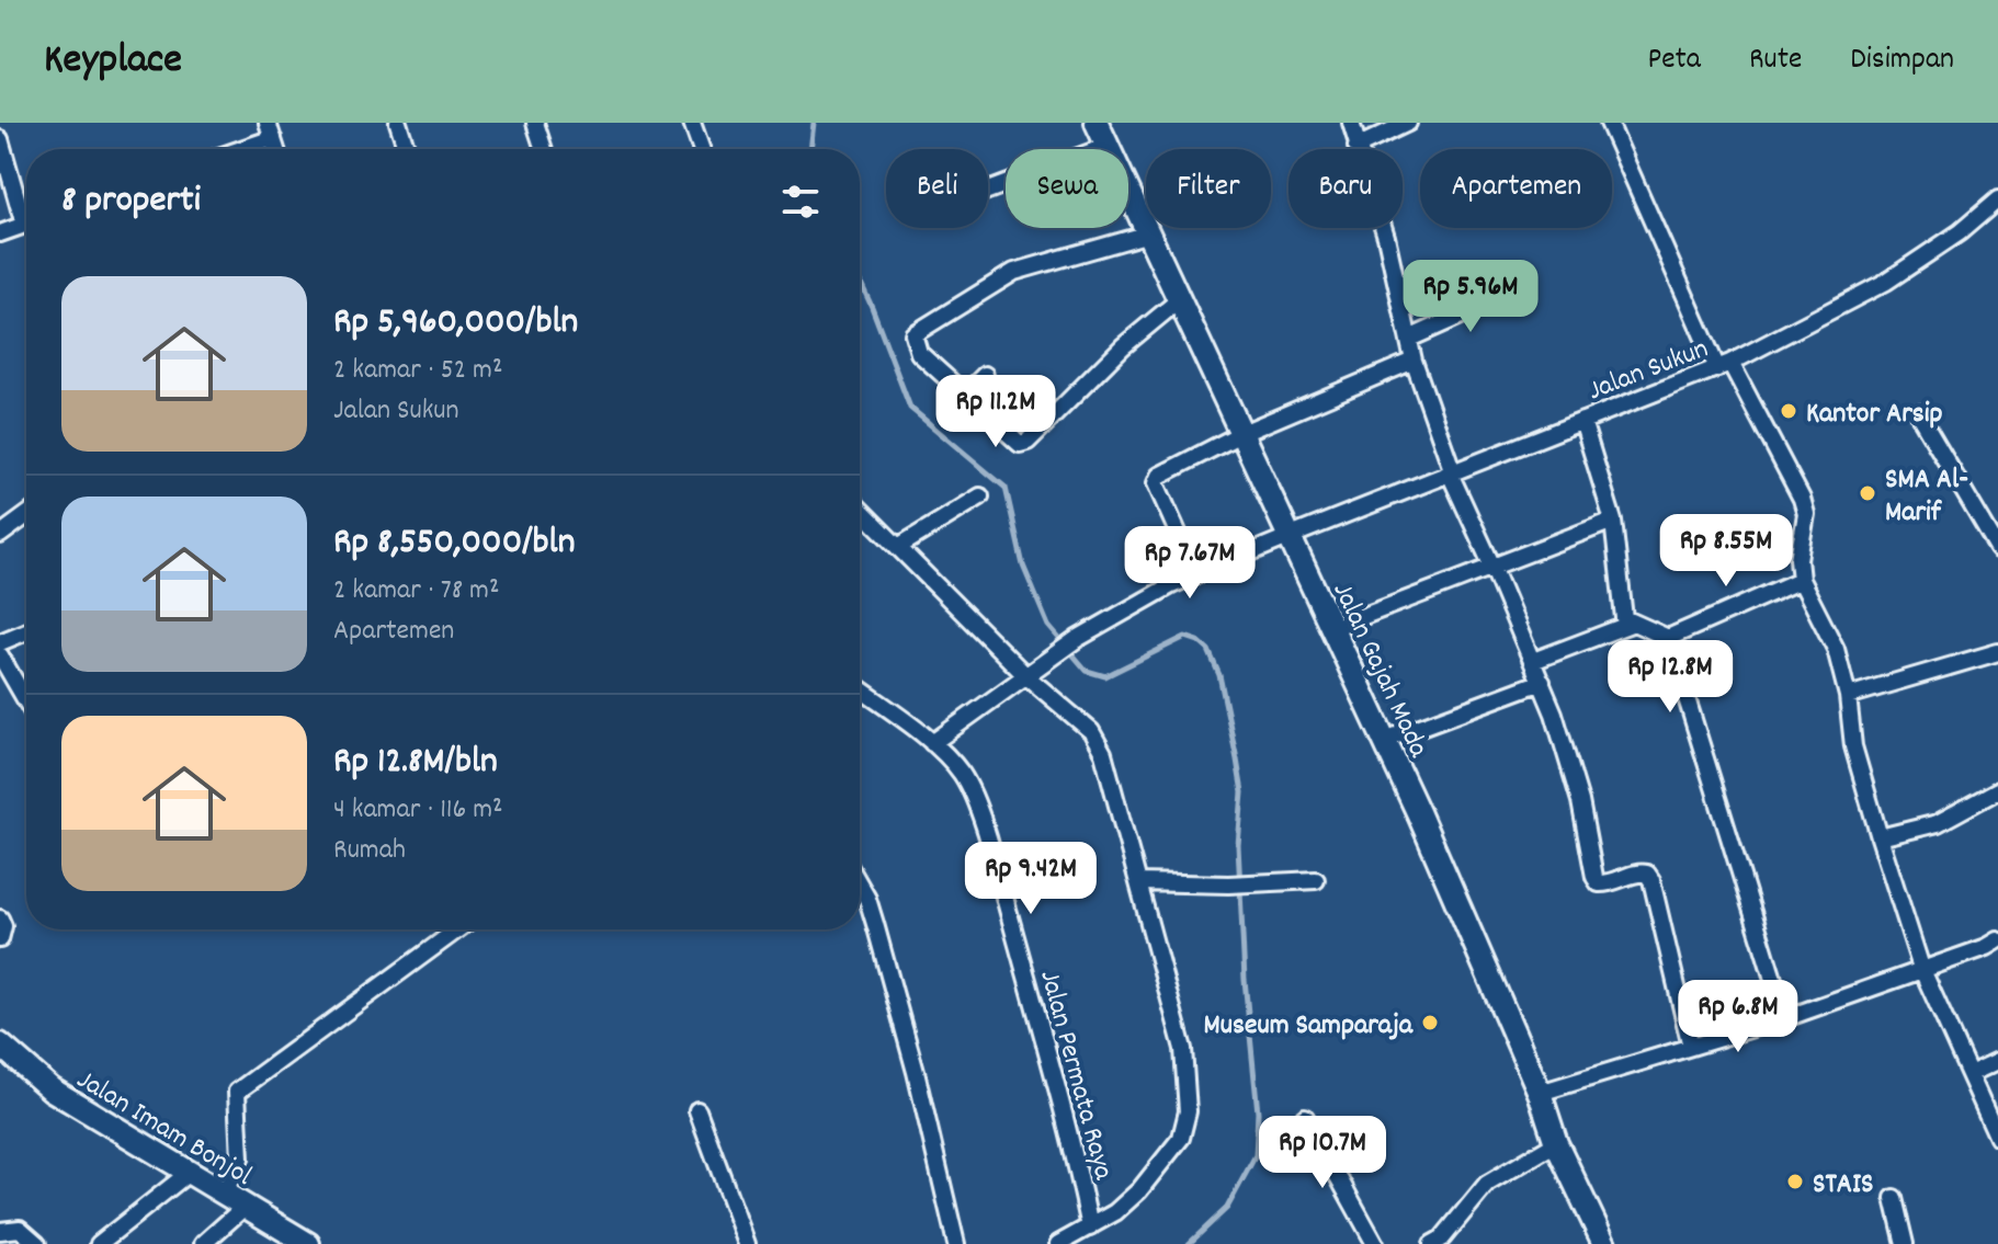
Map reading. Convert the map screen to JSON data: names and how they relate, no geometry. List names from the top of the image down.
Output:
{
  "streets": {
    "main road": ["Jalan Gajah Mada", "Jalan Imam Bonjol"],
    "street": ["Jalan Sukun", "Jalan Permata Raya"]
  },
  "crossings": [
    ["Jalan Sukun", "Jalan Gajah Mada"],
    ["Jalan Sukun", "Jalan Permata Raya"]
  ],
  "places": [
    "Kantor Arsip",
    "SMA Al- Marif",
    "Museum Samparaja",
    "STAIS"
  ],
  "page": {
    "header": "Keyplace",
    "nav": ["Peta", "Rute", "Disimpan"],
    "chip": [
      "Beli",
      "Sewa",
      "Filter",
      "Baru",
      "Apartemen"
    ],
    "heading": "8 properti",
    "list": [
      {
        "name": "Rp 5,960,000/bln",
        "note": "2 kamar · 52 m² · Jalan Sukun"
      },
      {
        "name": "Rp 8,550,000/bln",
        "note": "2 kamar · 78 m² · Apartemen"
      },
      {
        "name": "Rp 12.8M/bln",
        "note": "4 kamar · 116 m² · Rumah"
      }
    ],
    "price": [
      "Rp 5.96M",
      "Rp 11.2M",
      "Rp 8.55M",
      "Rp 7.67M",
      "Rp 12.8M",
      "Rp 9.42M",
      "Rp 6.8M",
      "Rp 10.7M"
    ]
  }
}
